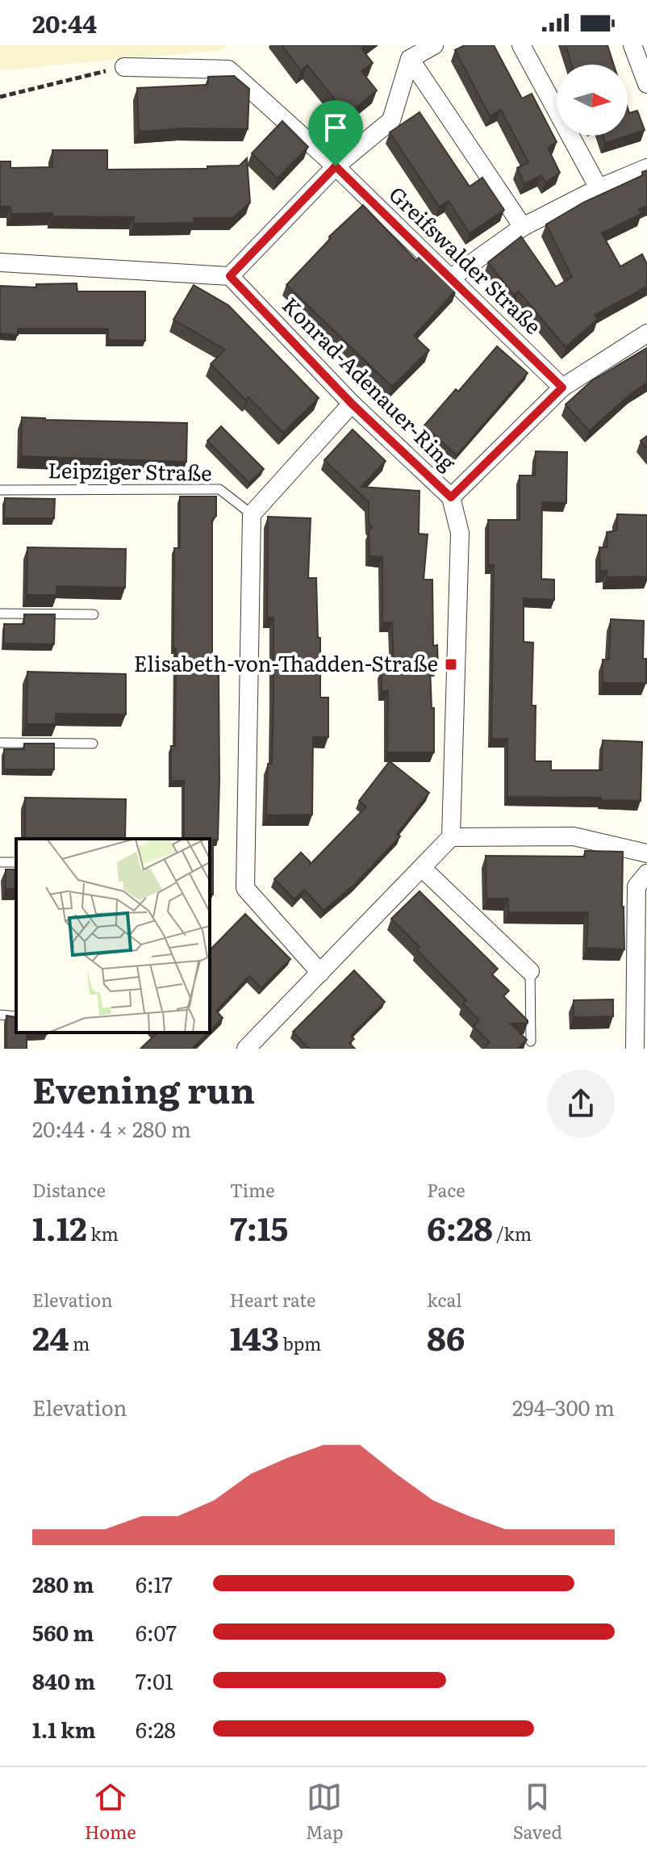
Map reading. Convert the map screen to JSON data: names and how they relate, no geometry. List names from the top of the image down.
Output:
{
  "streets": {
    "street": ["Greifswalder Straße", "Konrad-Adenauer-Ring"],
    "lane": ["Leipziger Straße"]
  },
  "places": {
    "transit": ["Elisabeth-von-Thadden-Straße"]
  },
  "north": "right",
  "page": {
    "status": "20:44",
    "heading": ["Evening run", "20:44 · 4 × 280 m"],
    "stats": [
      ["Distance", "1.12 km"],
      ["Time", "7:15"],
      ["Pace", "6:28 /km"],
      ["Elevation", "24 m"],
      ["Heart rate", "143 bpm"],
      ["kcal", "86"]
    ],
    "chart": ["Elevation", "294–300 m"],
    "list": [
      {
        "name": "280 m",
        "note": "6:17"
      },
      {
        "name": "560 m",
        "note": "6:07"
      },
      {
        "name": "840 m",
        "note": "7:01"
      },
      {
        "name": "1.1 km",
        "note": "6:28"
      }
    ],
    "tabs": ["Home", "Map", "Saved"]
  }
}
